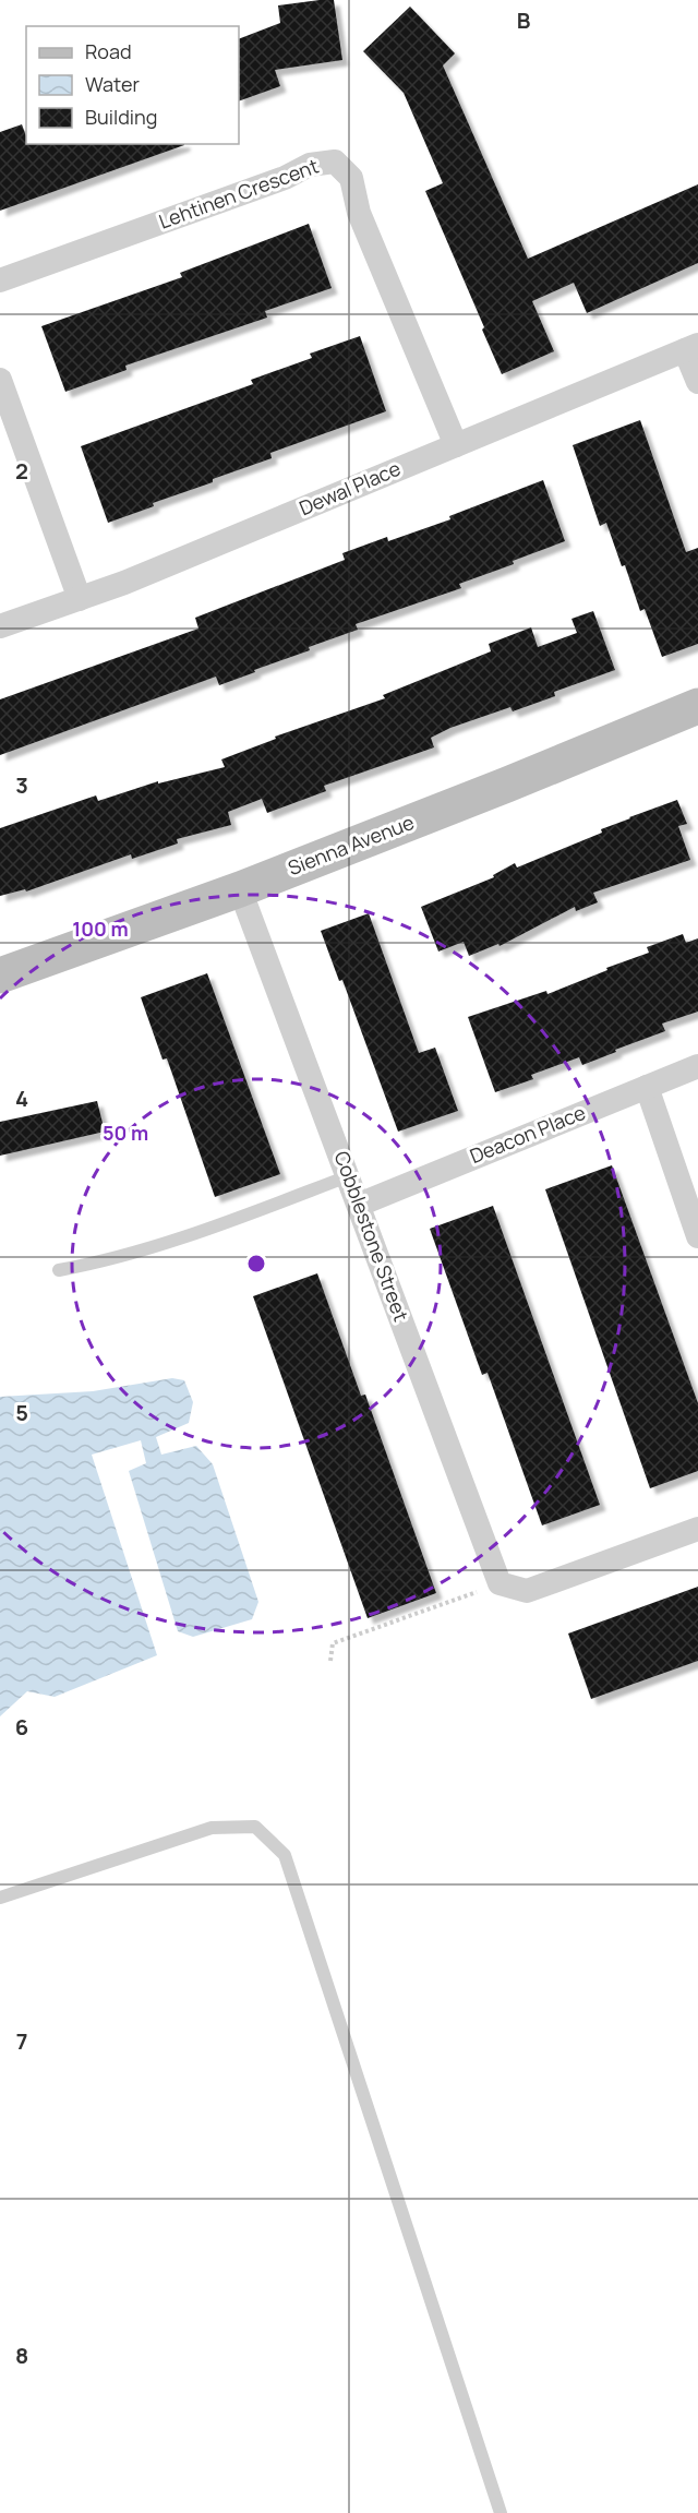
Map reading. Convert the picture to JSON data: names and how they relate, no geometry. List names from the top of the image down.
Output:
{
  "streets": {
    "street": [
      "Lehtinen Crescent",
      "Dewal Place",
      "Sienna Avenue",
      "Deacon Place",
      "Cobblestone Street"
    ]
  },
  "crossings": [
    ["Lehtinen Crescent", "Dewal Place"],
    ["Sienna Avenue", "Cobblestone Street"],
    ["Deacon Place", "Cobblestone Street"]
  ],
  "legend": ["Road", "Water", "Building"],
  "grid": {
    "columns": ["B"],
    "rows": [
      "2",
      "3",
      "4",
      "5",
      "6",
      "7",
      "8"
    ]
  },
  "rings": ["100 m", "50 m"]
}
